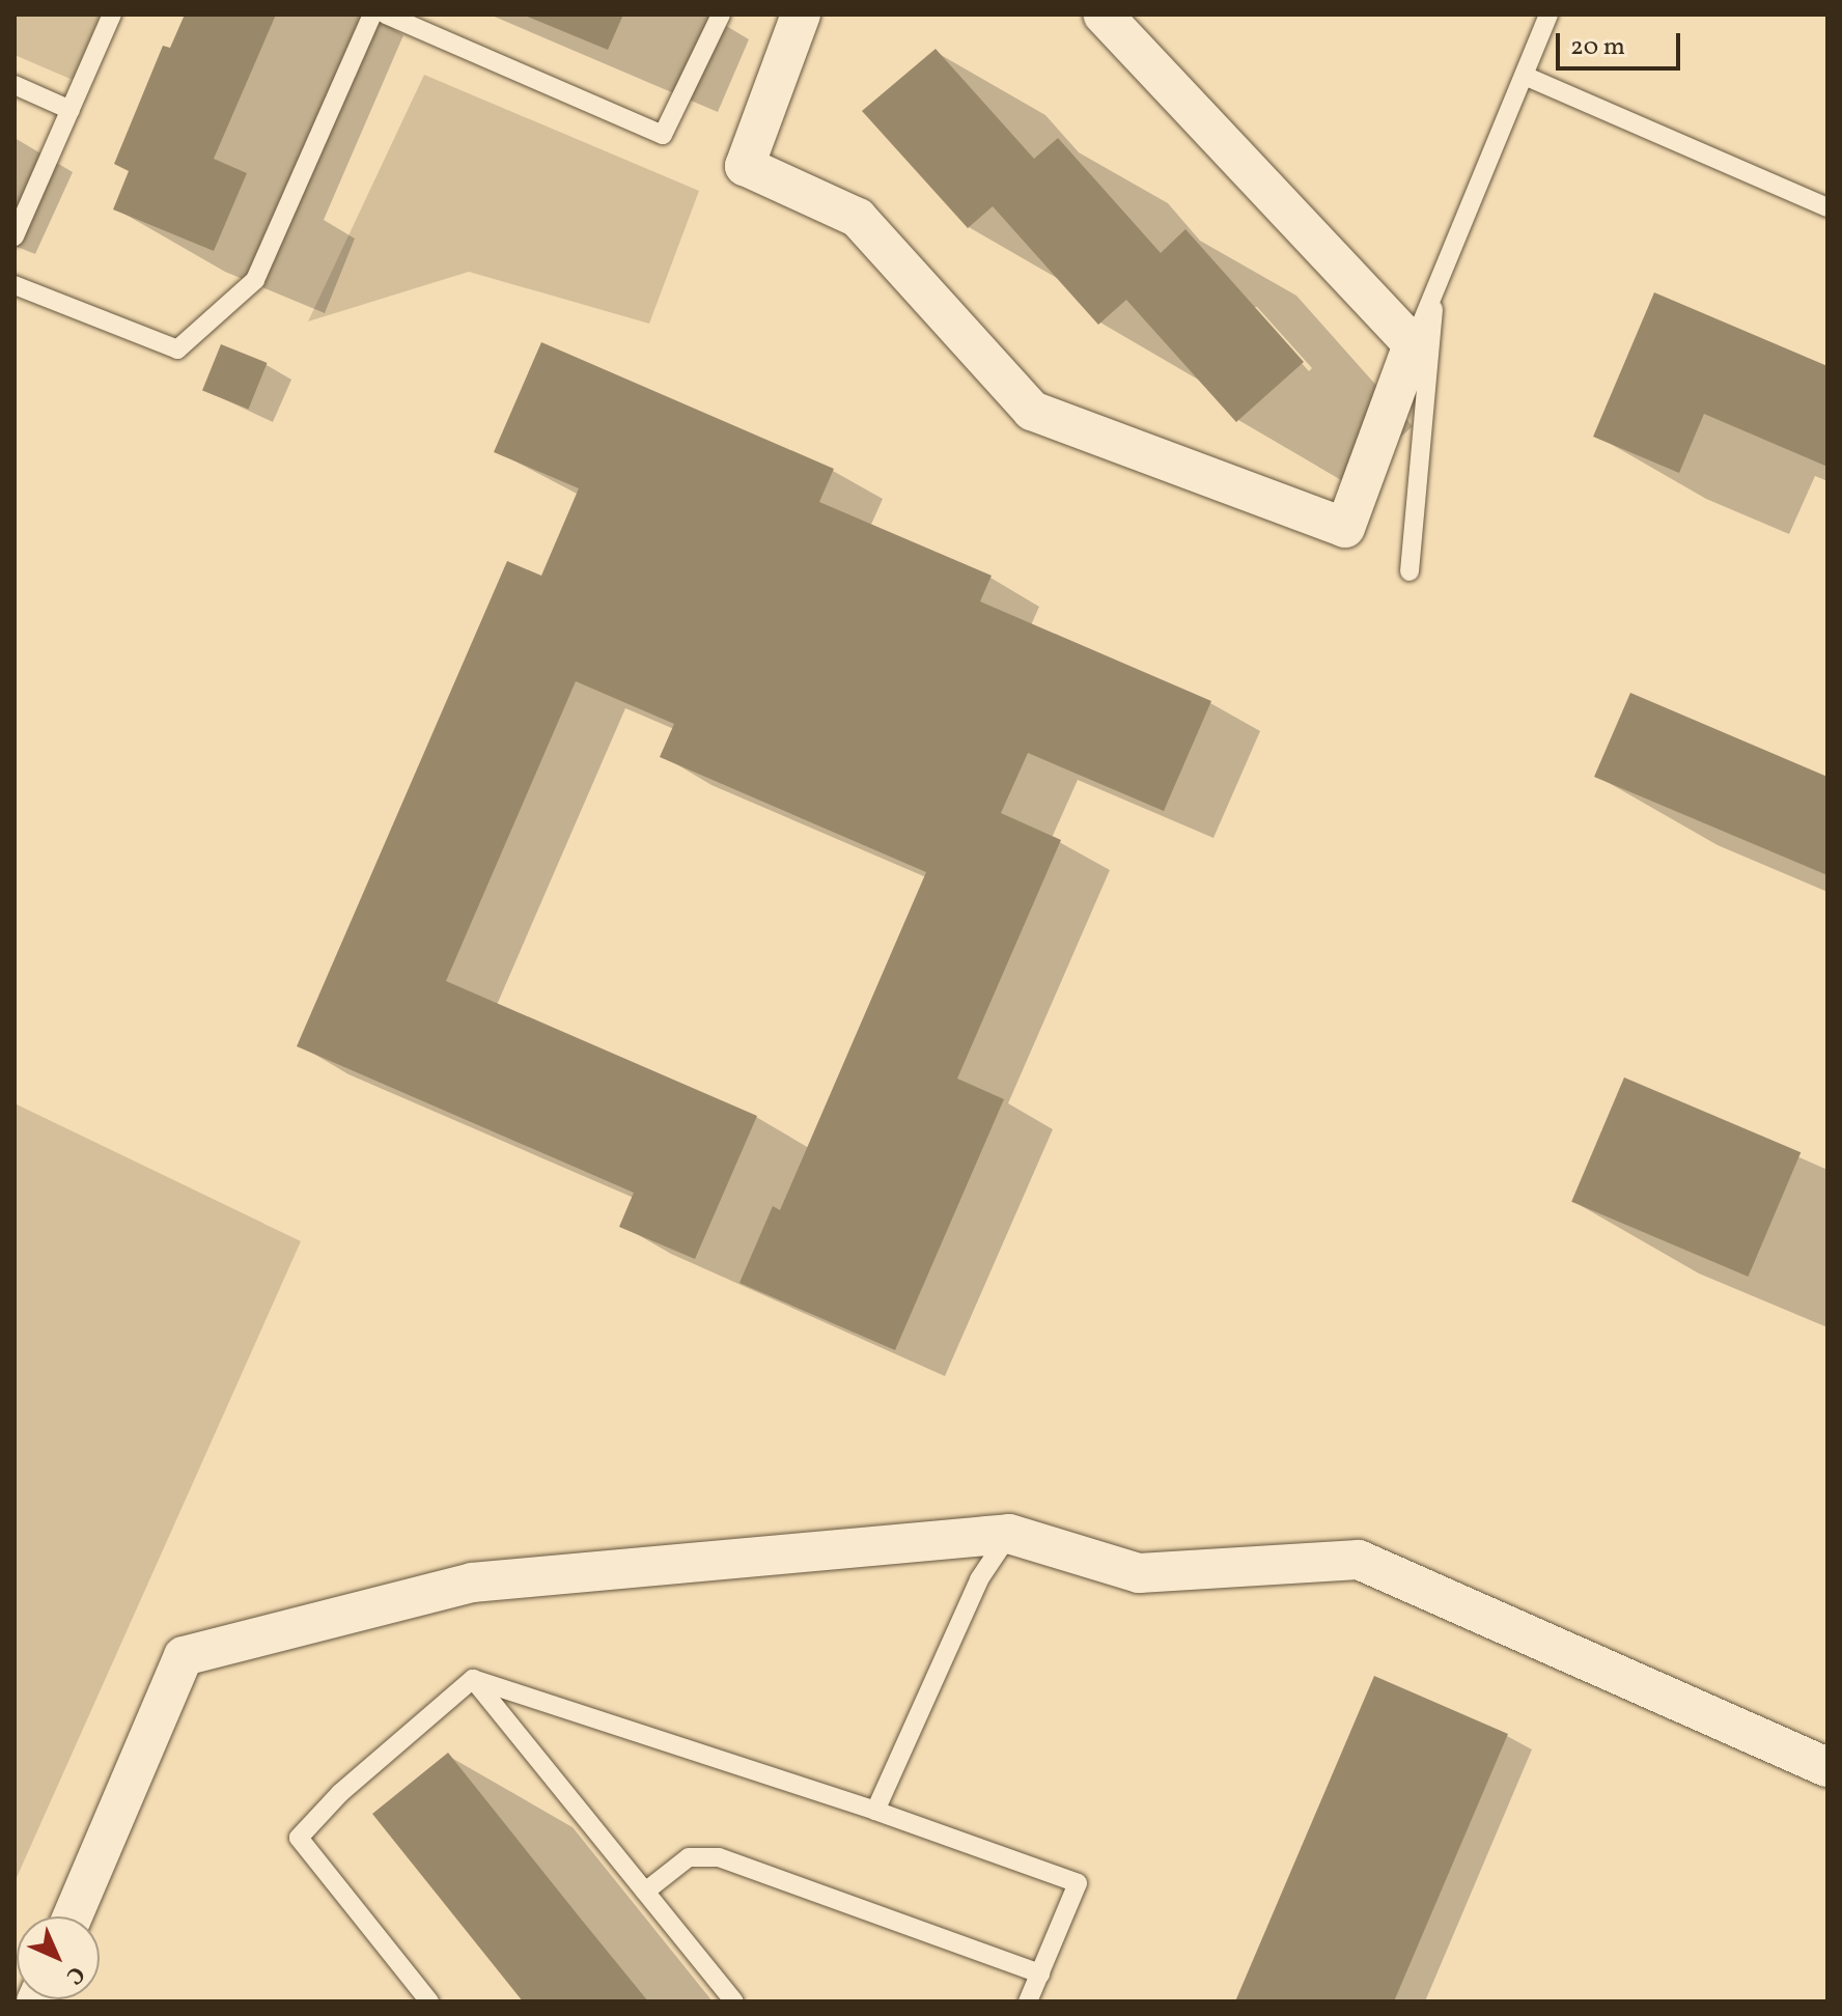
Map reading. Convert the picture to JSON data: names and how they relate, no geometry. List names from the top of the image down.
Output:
{
  "scale_bar": "20 m",
  "north": "bottom right"
}
